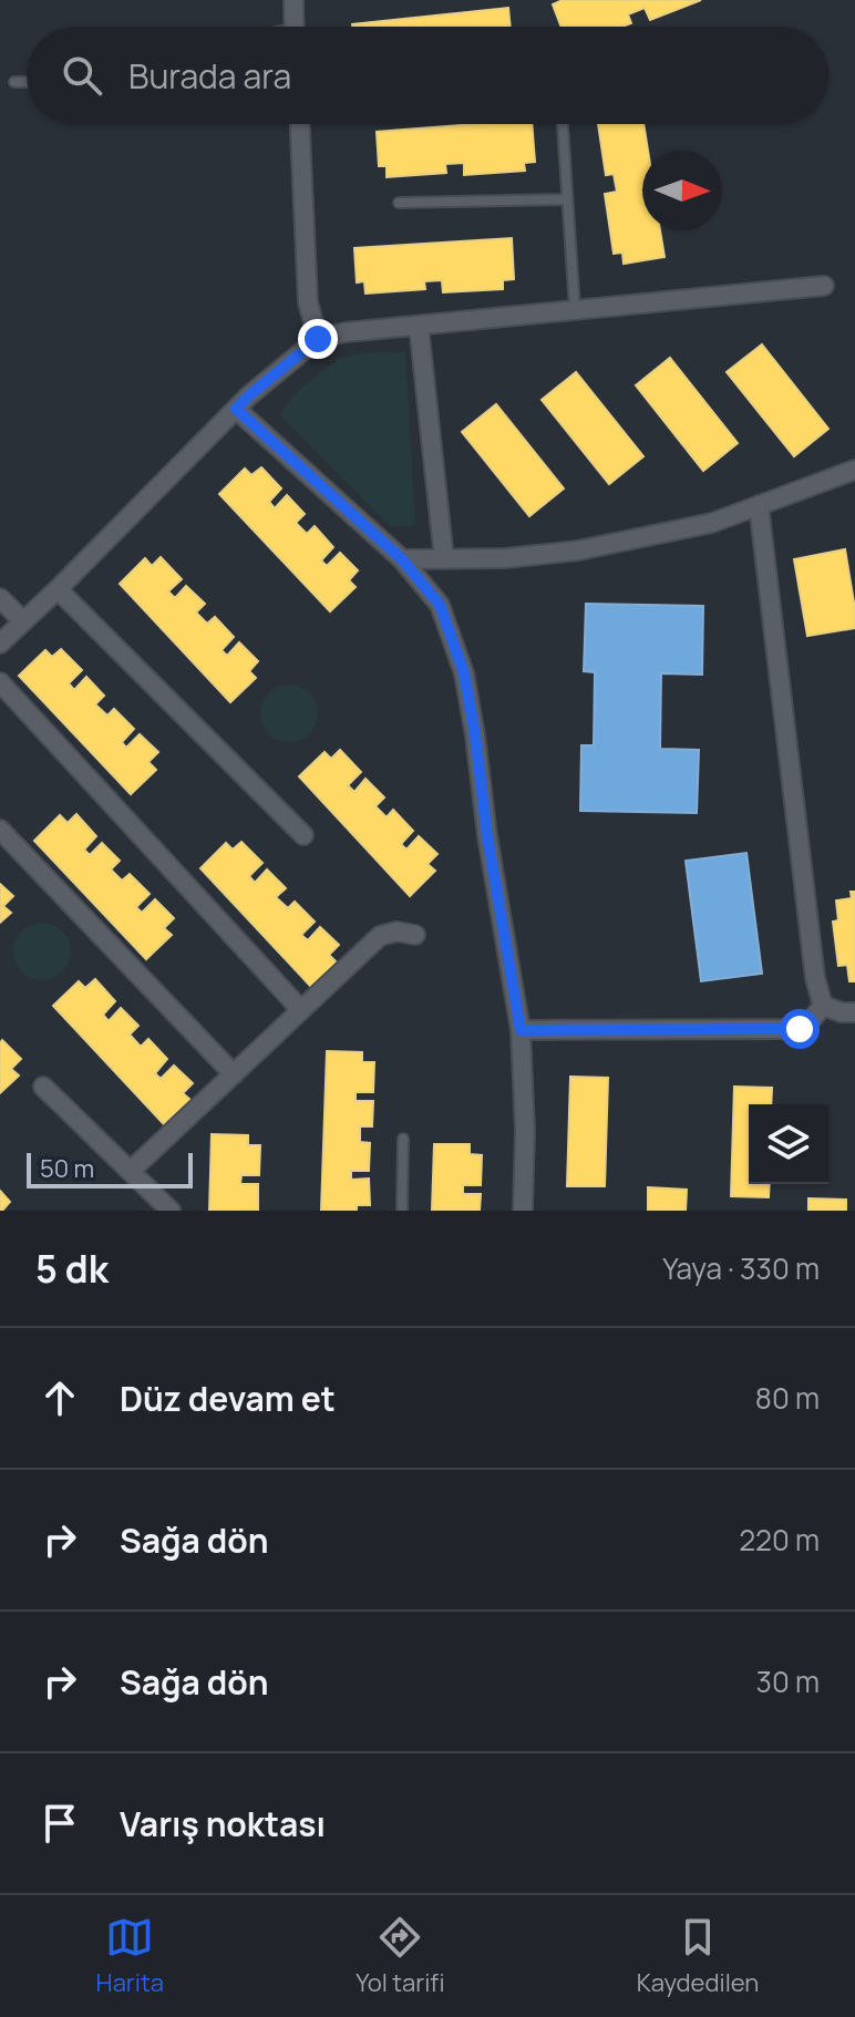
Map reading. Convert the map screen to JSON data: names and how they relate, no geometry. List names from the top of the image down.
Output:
{
  "scale_bar": "50 m",
  "north": "right",
  "page": {
    "search": "Burada ara",
    "scale": "50 m",
    "heading": ["5 dk", "Yaya · 330 m"],
    "list": [
      ["Düz devam et", "80 m"],
      ["Sağa dön", "220 m"],
      ["Sağa dön", "30 m"],
      "Varış noktası"
    ],
    "nav": ["Harita", "Yol tarifi", "Kaydedilen"]
  }
}
